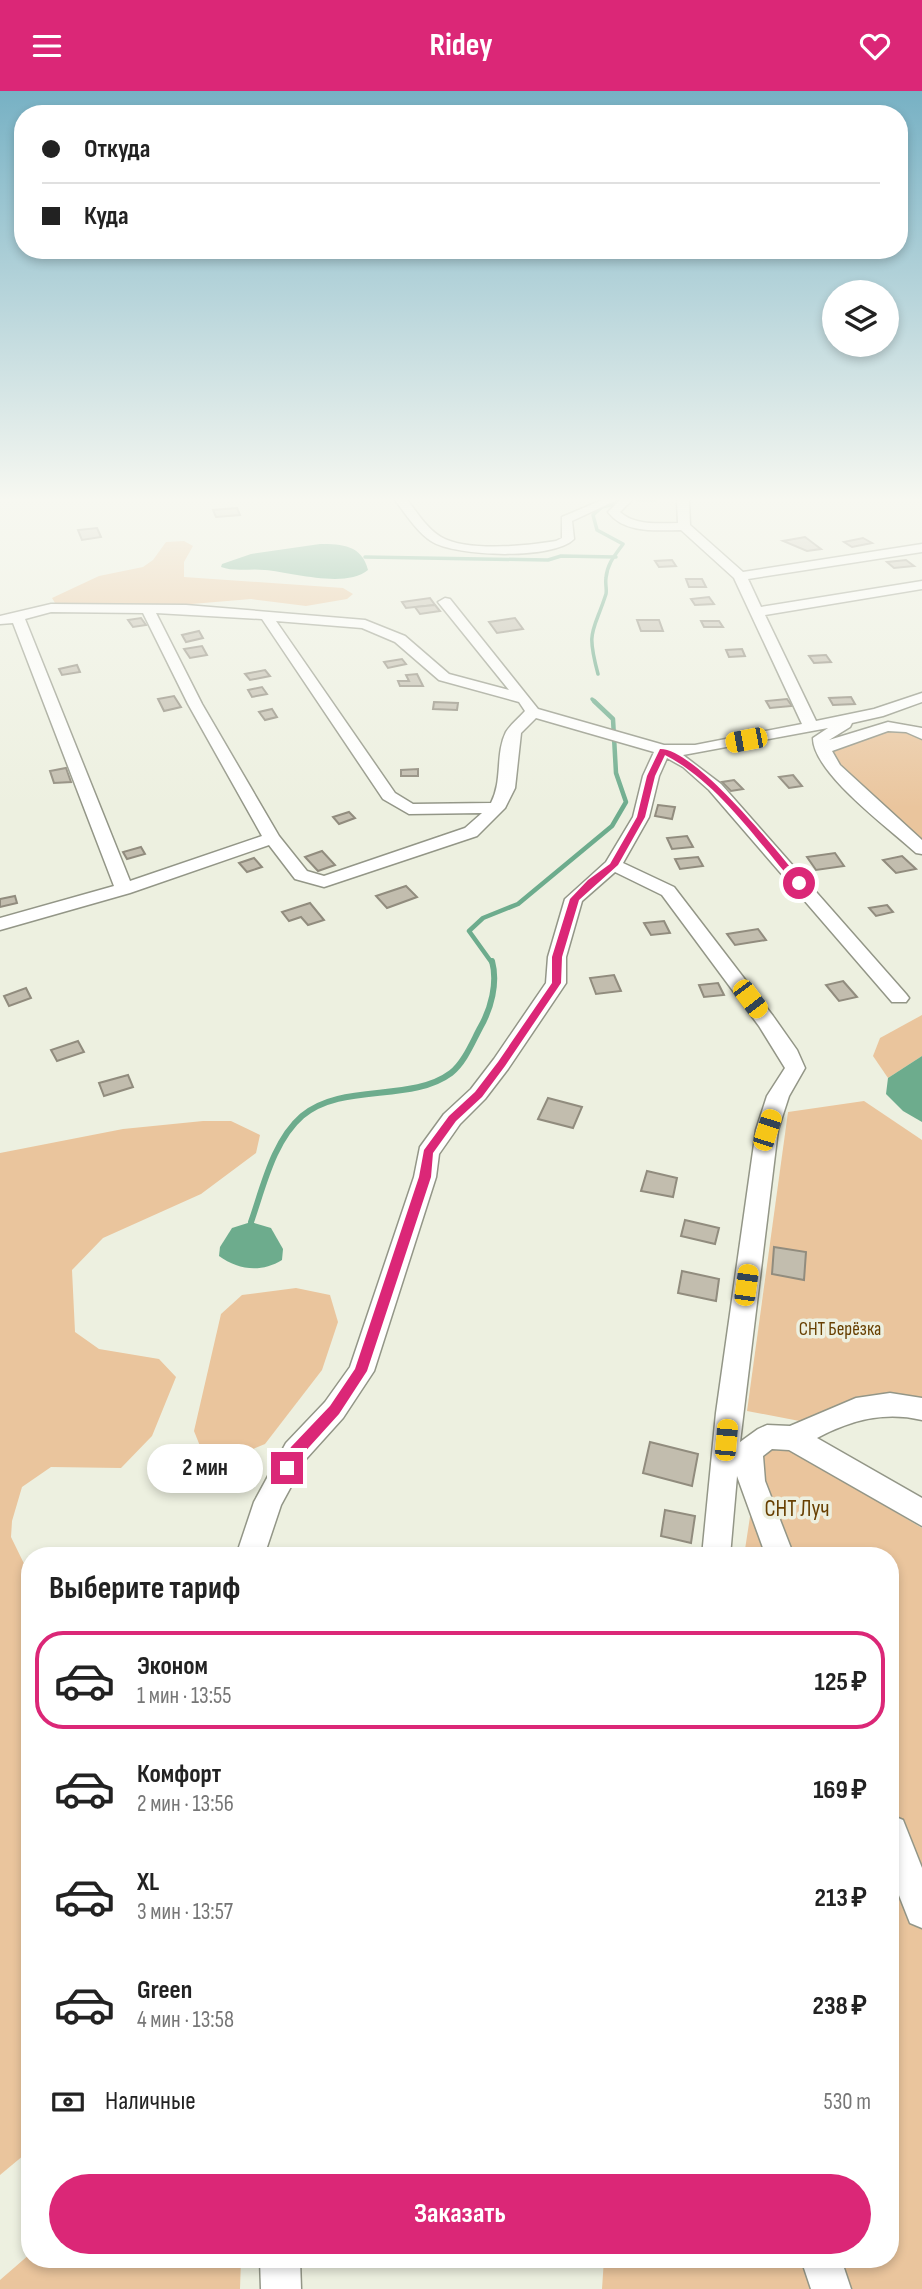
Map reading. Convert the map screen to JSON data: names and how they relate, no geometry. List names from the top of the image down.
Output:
{
  "parks": ["СНТ Берёзка", "СНТ Луч"],
  "page": {
    "header": "Ridey",
    "banner": ["Откуда", "Куда"],
    "bubble": "2 мин",
    "heading": "Выберите тариф",
    "list": [
      {
        "name": "Эконом",
        "note": "1 мин · 13:55",
        "value": "125 ₽"
      },
      {
        "name": "Комфорт",
        "note": "2 мин · 13:56",
        "value": "169 ₽"
      },
      {
        "name": "XL",
        "note": "3 мин · 13:57",
        "value": "213 ₽"
      },
      {
        "name": "Green",
        "note": "4 мин · 13:58",
        "value": "238 ₽"
      }
    ],
    "pay": ["Наличные", "530 m"],
    "buttons": "Заказать"
  }
}
